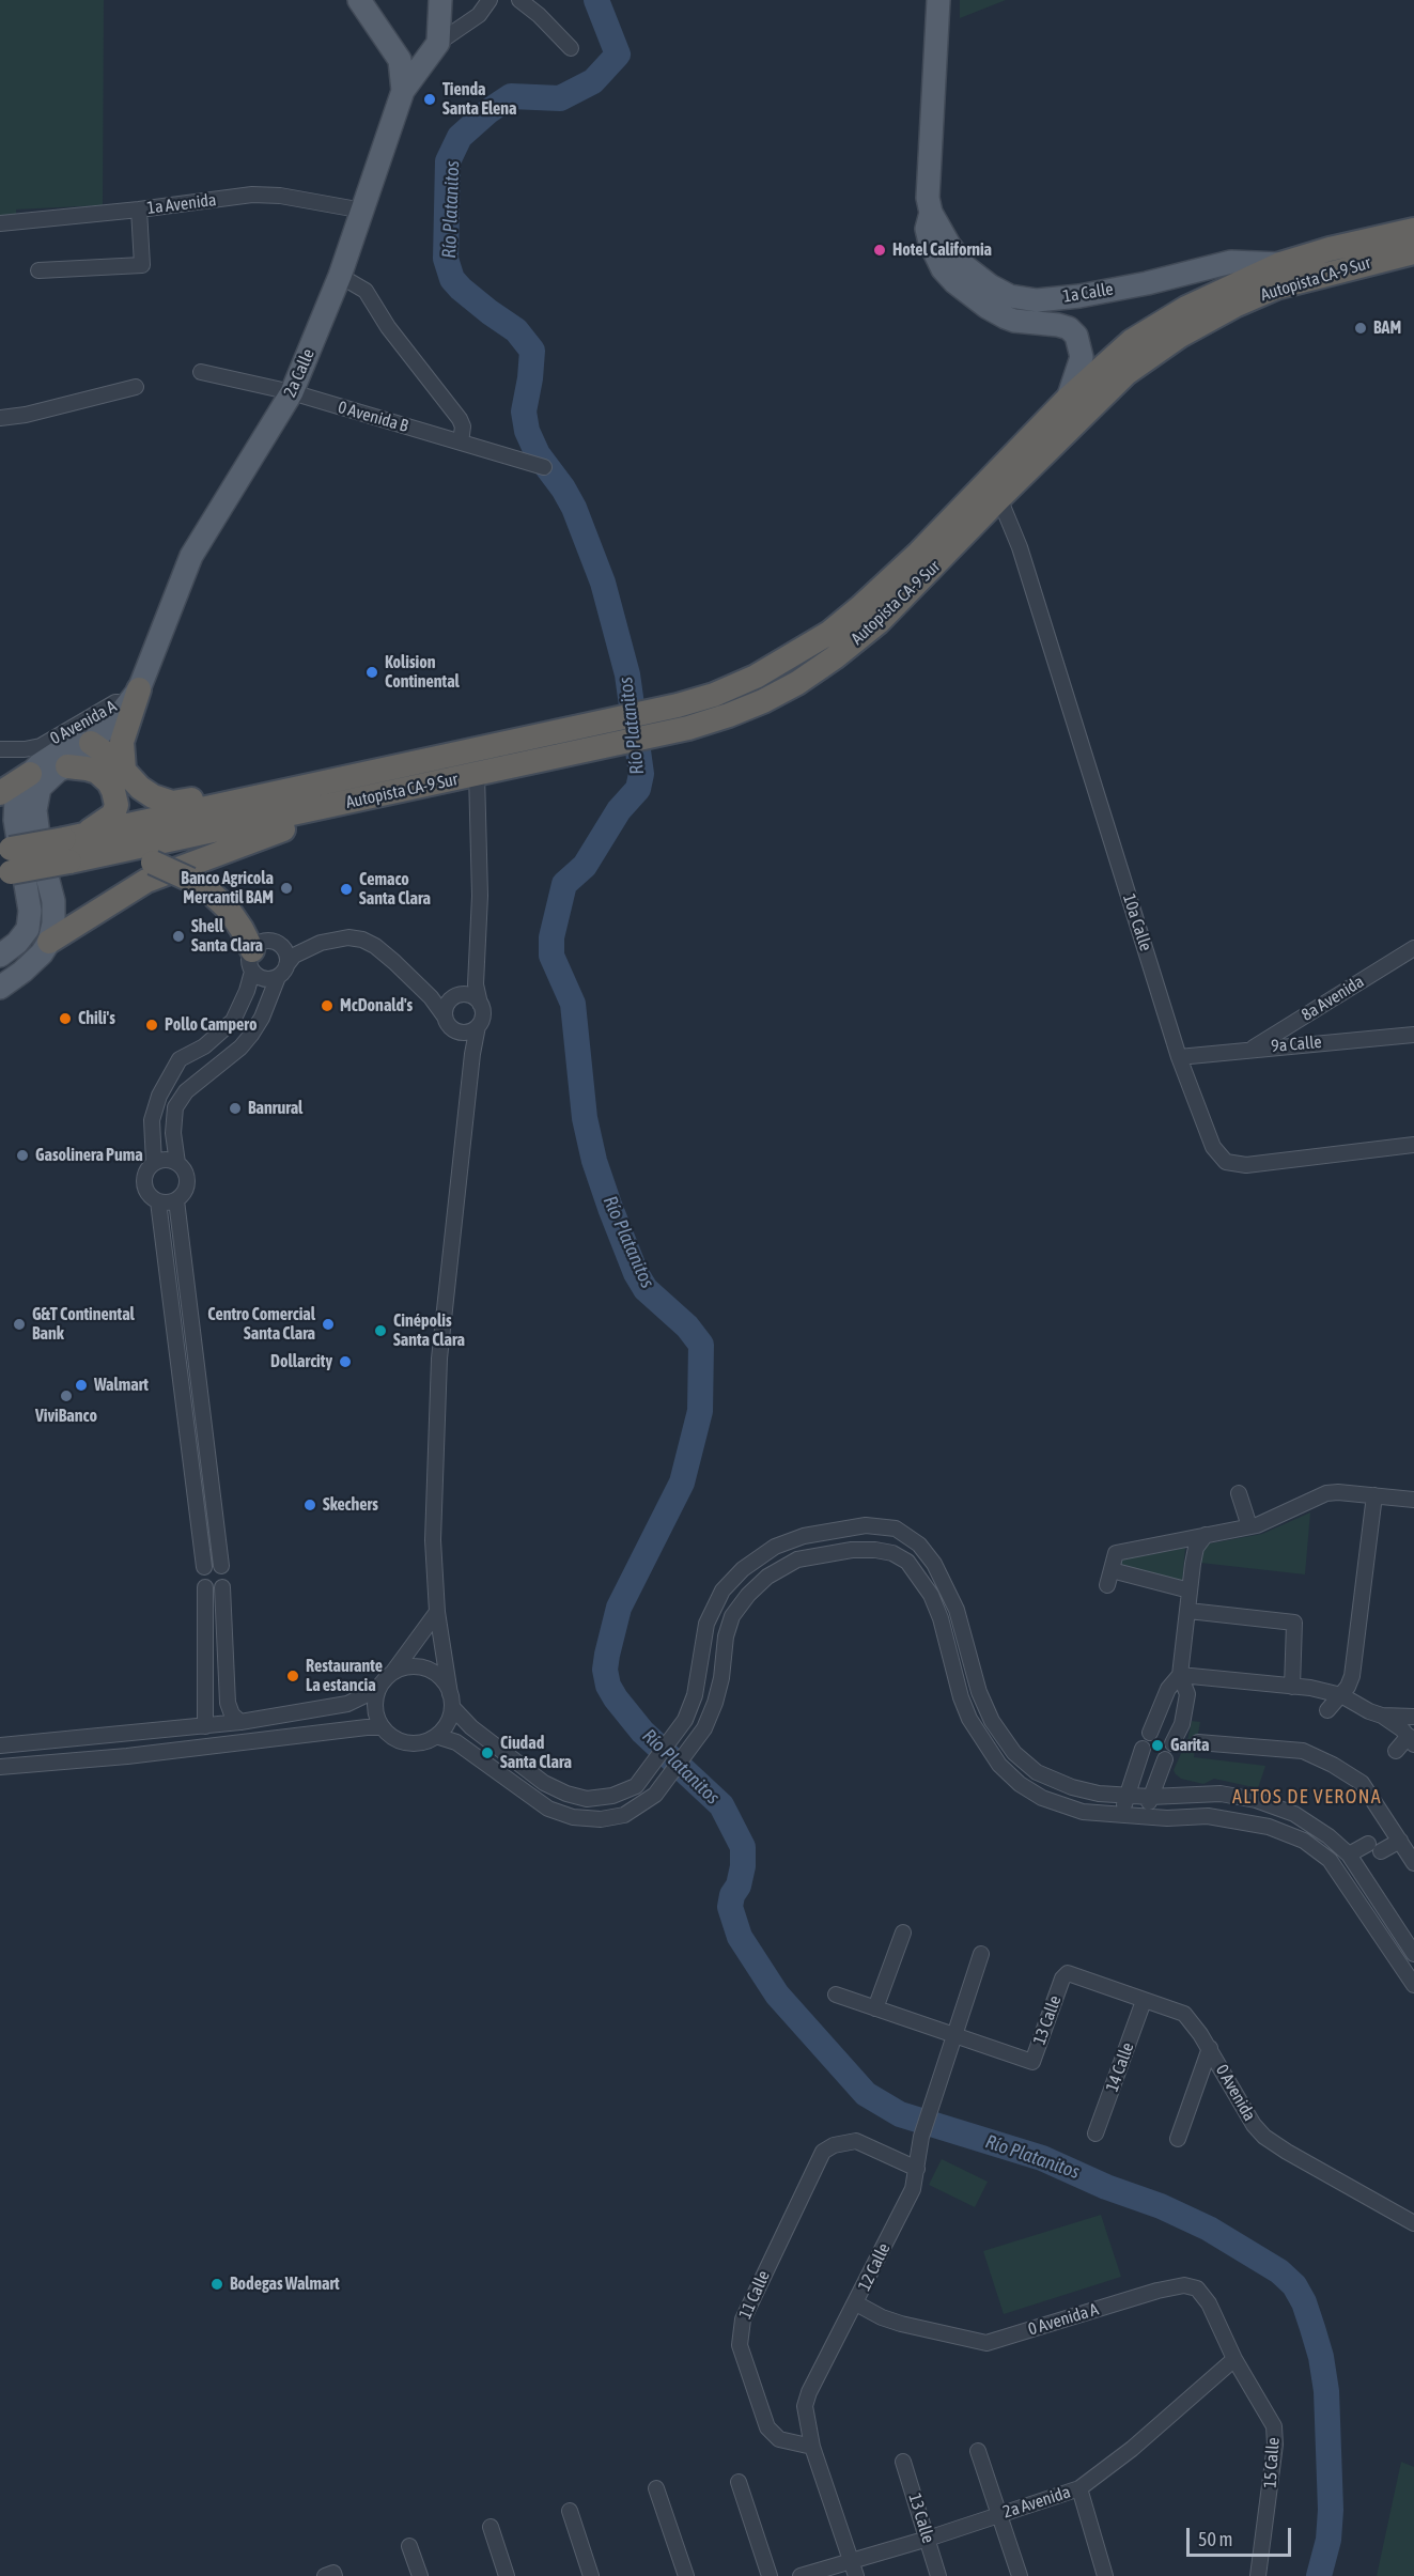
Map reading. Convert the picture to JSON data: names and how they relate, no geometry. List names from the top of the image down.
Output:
{
  "streets": {
    "highway": ["Autopista CA-9 Sur"],
    "main road": ["1a Calle", "2a Calle"],
    "street": [
      "1a Avenida",
      "0 Avenida B",
      "0 Avenida A",
      "10a Calle",
      "8a Avenida",
      "9a Calle",
      "13 Calle",
      "14 Calle",
      "0 Avenida",
      "12 Calle",
      "11 Calle",
      "15 Calle",
      "2a Avenida"
    ]
  },
  "crossings": [
    ["1a Avenida", "2a Calle"],
    ["Autopista CA-9 Sur", "1a Calle"],
    ["Autopista CA-9 Sur", "10a Calle"],
    ["2a Calle", "0 Avenida B"],
    ["2a Calle", "0 Avenida A"],
    ["0 Avenida A", "12 Calle"],
    ["0 Avenida A", "15 Calle"],
    ["0 Avenida A", "2a Avenida"],
    ["10a Calle", "9a Calle"],
    ["8a Avenida", "9a Calle"],
    ["13 Calle", "0 Avenida"],
    ["13 Calle", "12 Calle"],
    ["13 Calle", "2a Avenida"],
    ["14 Calle", "0 Avenida"],
    ["12 Calle", "11 Calle"],
    ["12 Calle", "2a Avenida"],
    ["15 Calle", "2a Avenida"]
  ],
  "districts": ["ALTOS DE VERONA"],
  "water": ["Río Platanitos"],
  "places": [
    "Tienda Santa Elena",
    "Hotel California",
    "BAM",
    "Kolision Continental",
    "Banco Agricola Mercantil BAM",
    "Cemaco Santa Clara",
    "Shell Santa Clara",
    "McDonald's",
    "Chili's",
    "Pollo Campero",
    "Banrural",
    "Gasolinera Puma",
    "G&T Continental Bank",
    "Centro Comercial Santa Clara",
    "Cinépolis Santa Clara",
    "Dollarcity",
    "Walmart",
    "ViviBanco",
    "Skechers",
    "Restaurante La estancia",
    "Garita",
    "Ciudad Santa Clara",
    "Bodegas Walmart"
  ],
  "scale_bar": "50 m"
}
